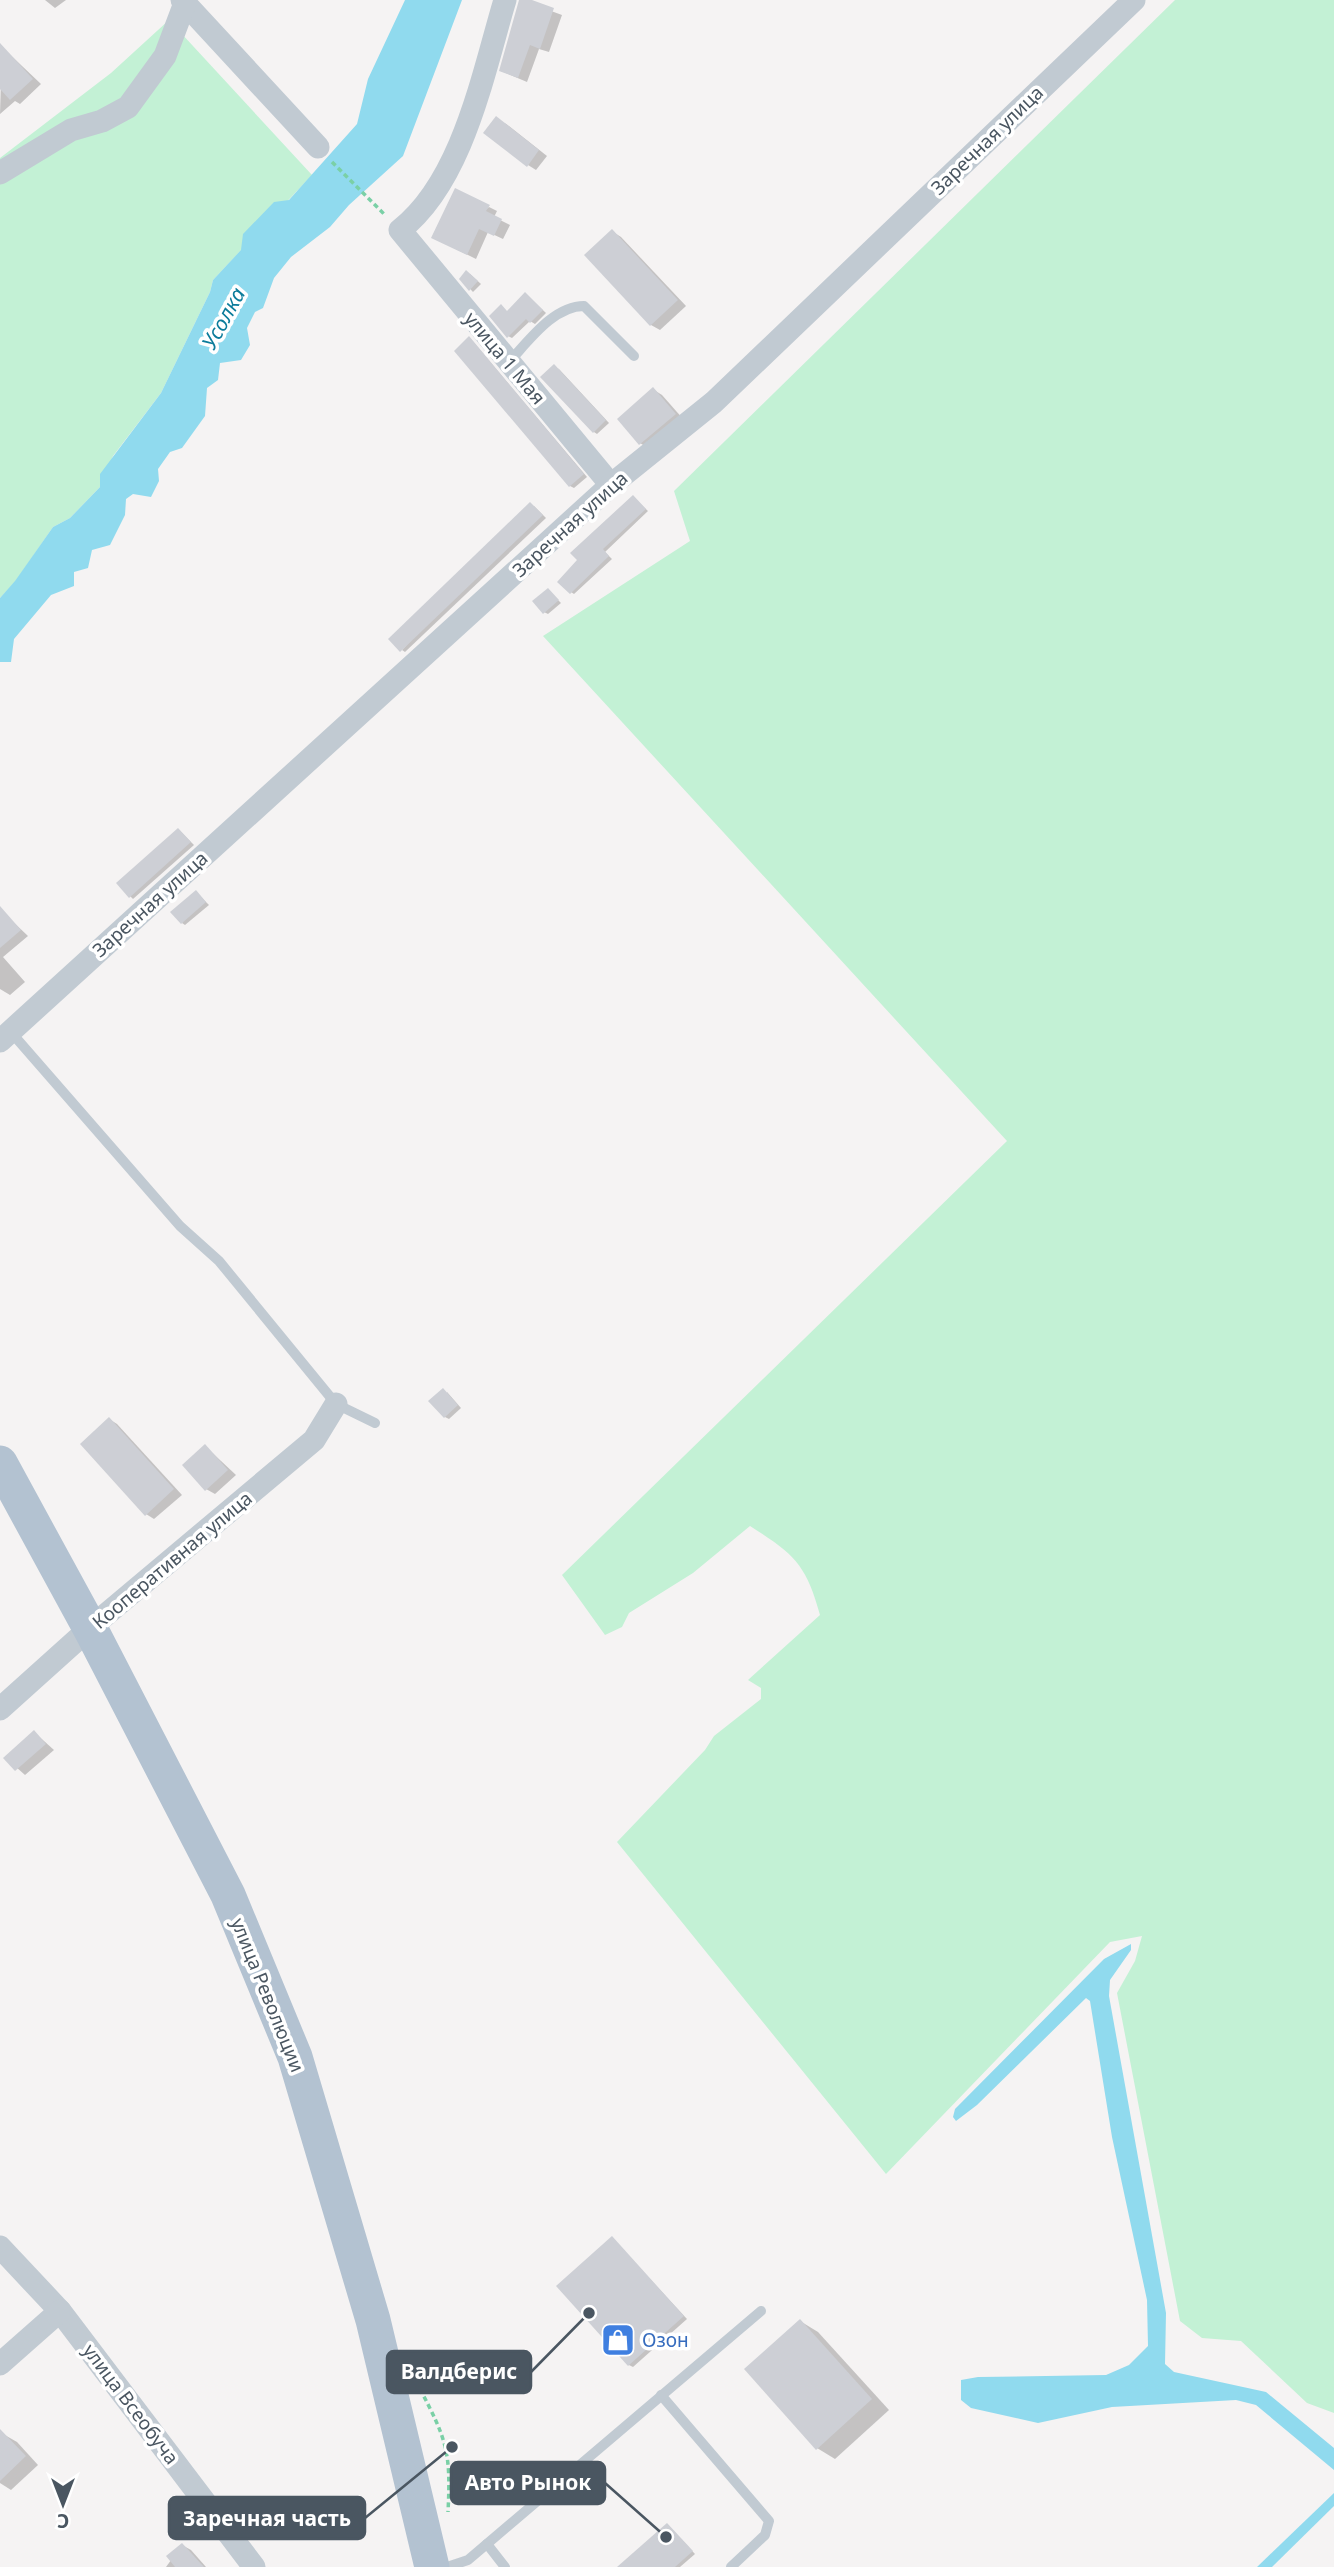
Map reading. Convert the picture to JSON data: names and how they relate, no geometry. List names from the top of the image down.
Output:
{
  "streets": {
    "main road": ["улица Революции"],
    "street": [
      "Заречная улица",
      "улица 1 Мая",
      "Кооперативная улица",
      "улица Всеобуча"
    ]
  },
  "crossings": [
    ["Заречная улица", "улица 1 Мая"],
    ["Кооперативная улица", "улица Революции"]
  ],
  "water": ["Усолка"],
  "places": {
    "other": ["Валдберис", "Заречная часть", "Авто Рынок"],
    "shop": ["Озон"]
  },
  "north": "bottom"
}
